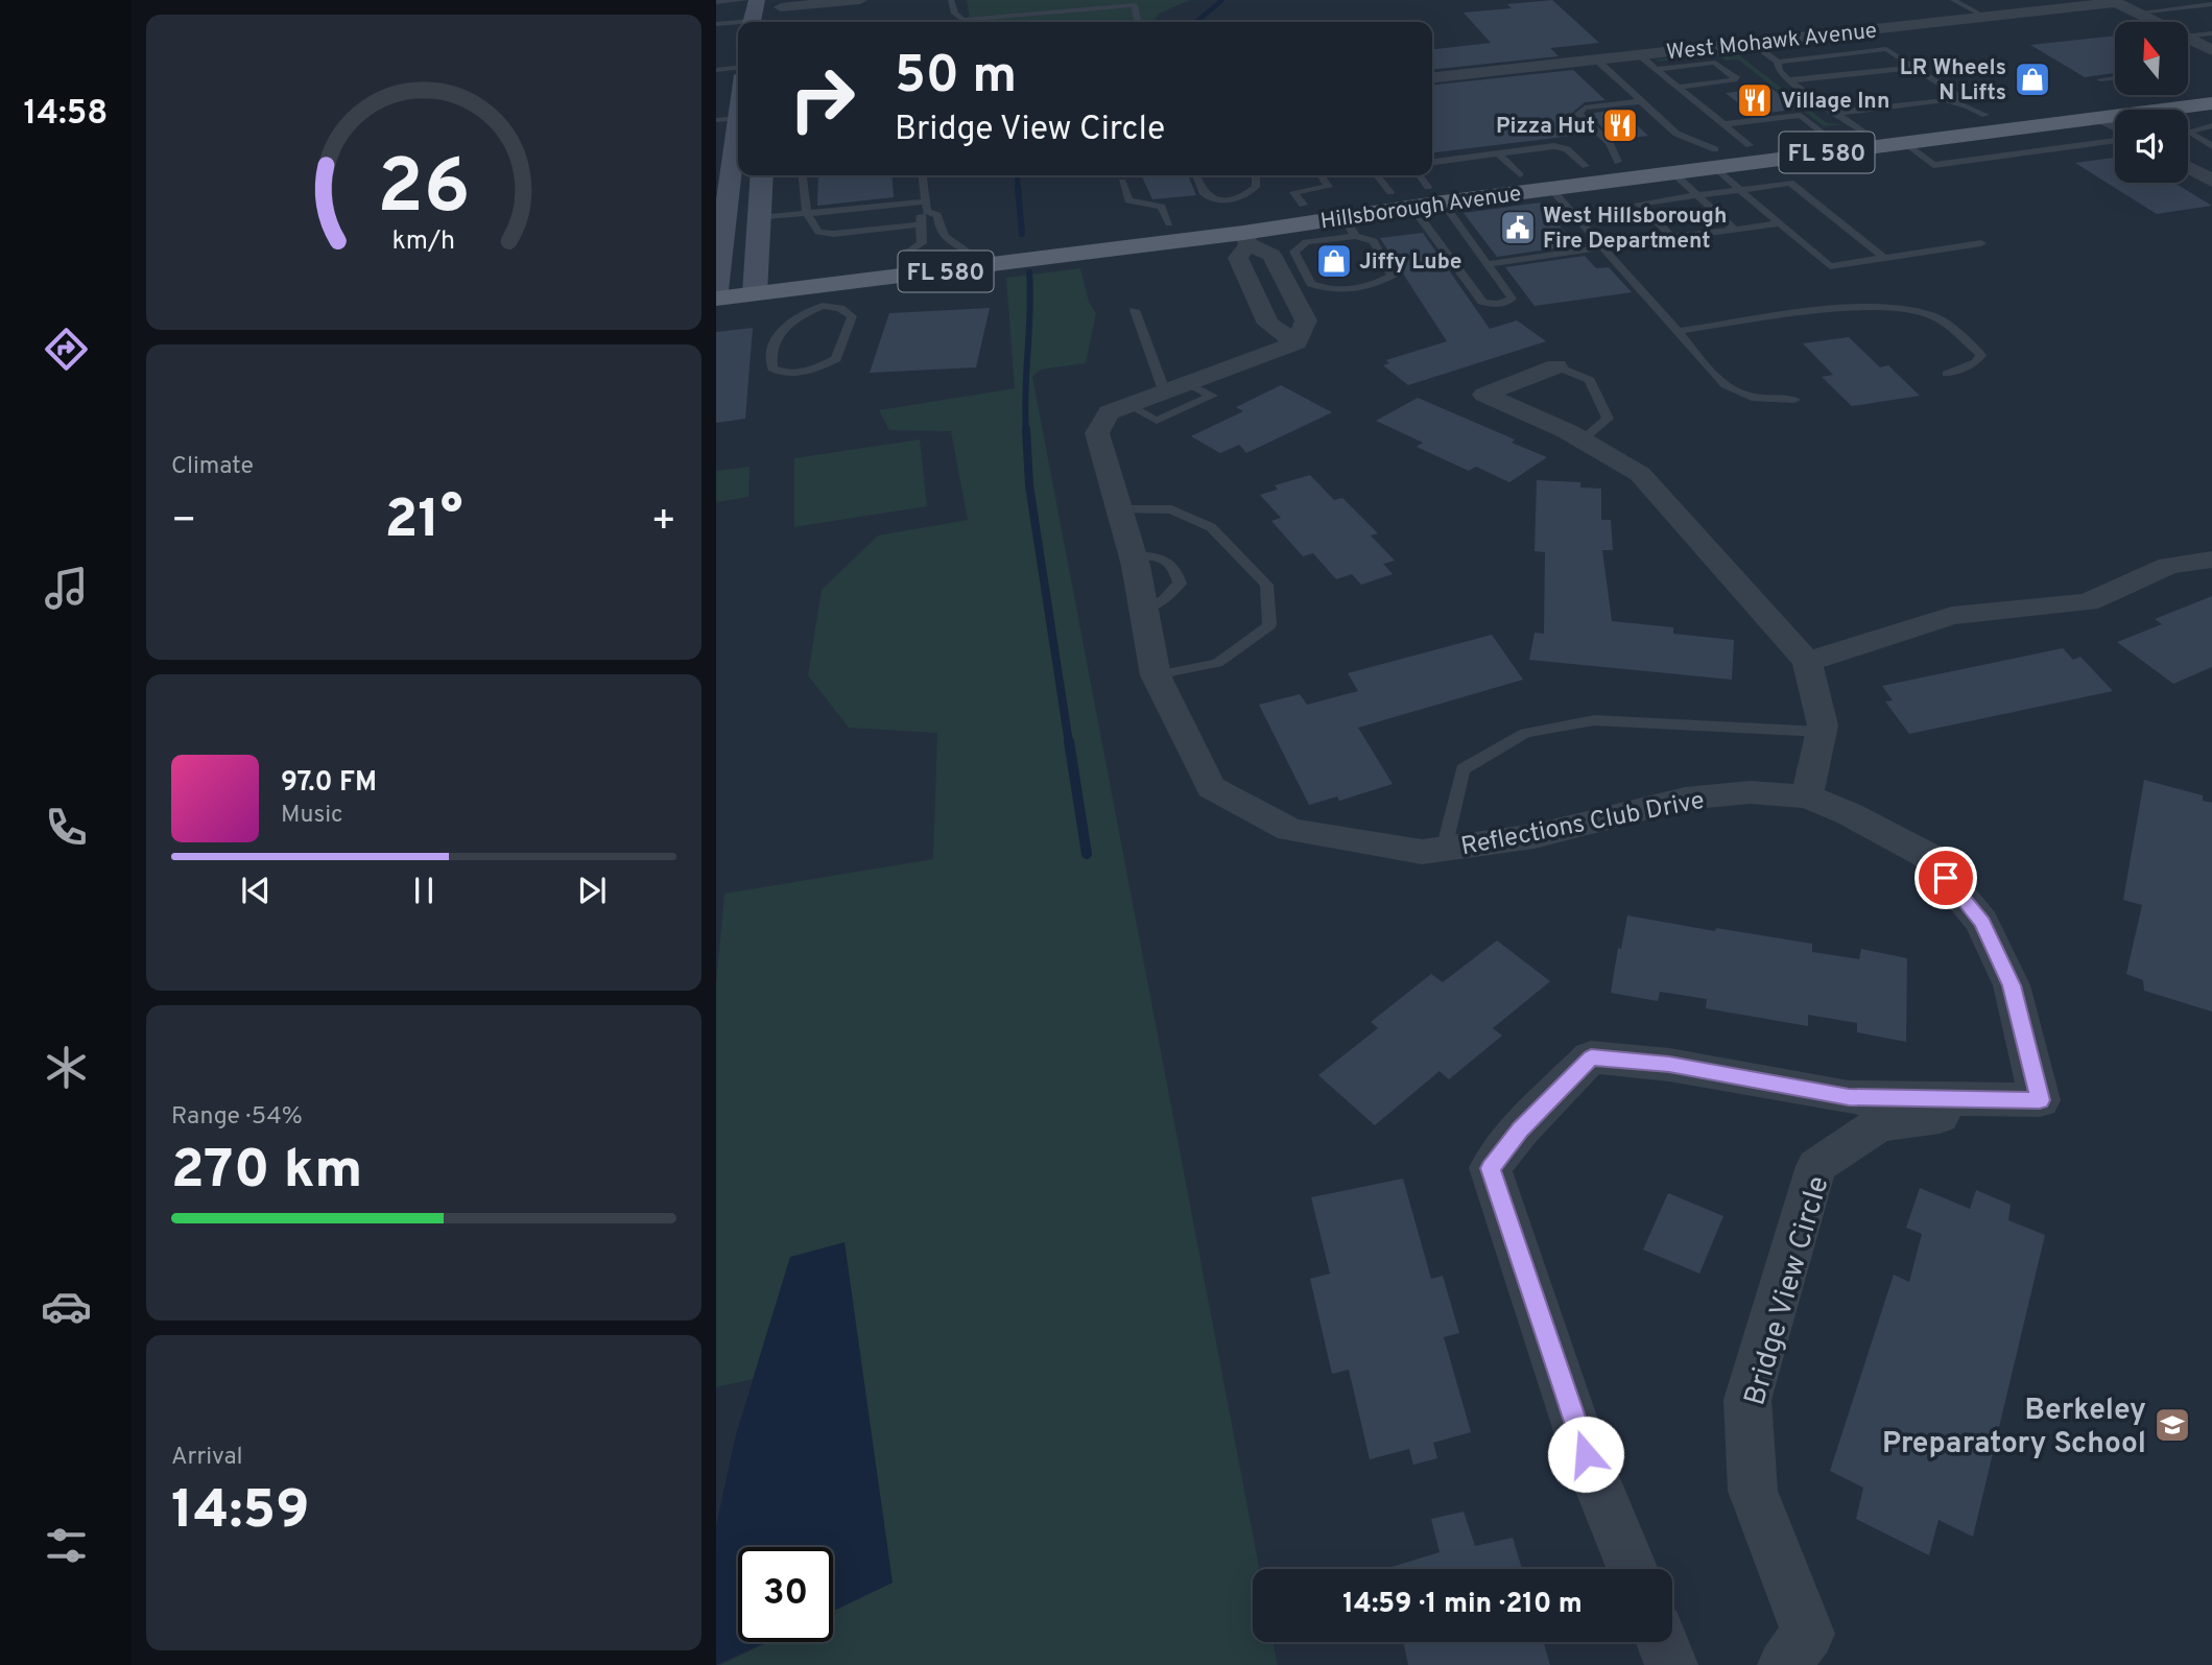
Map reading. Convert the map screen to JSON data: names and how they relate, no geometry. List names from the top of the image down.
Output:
{
  "streets": {
    "main road": ["FL 580", "Hillsborough Avenue"],
    "street": ["West Mohawk Avenue", "Reflections Club Drive", "Bridge View Circle"]
  },
  "crossings": [
    ["Reflections Club Drive", "Bridge View Circle"]
  ],
  "places": {
    "shop": ["LR Wheels N Lifts", "Jiffy Lube"],
    "restaurant": ["Village Inn", "Pizza Hut"],
    "public building": ["West Hillsborough Fire Department"],
    "school or university": ["Berkeley Preparatory School"]
  },
  "north": "top",
  "page": {
    "tabs": "14:58",
    "turn": ["50 m", "Bridge View Circle"],
    "tile": [
      "Climate",
      ["Range · 54%", "270 km"],
      ["Arrival", "14:59"]
    ],
    "heat": ["−", "21°", "+"],
    "song": ["97.0 FM", "Music"],
    "limit": "30",
    "trip": "14:59 · 1 min · 210 m",
    "gauge": ["26", "km/h"]
  }
}
